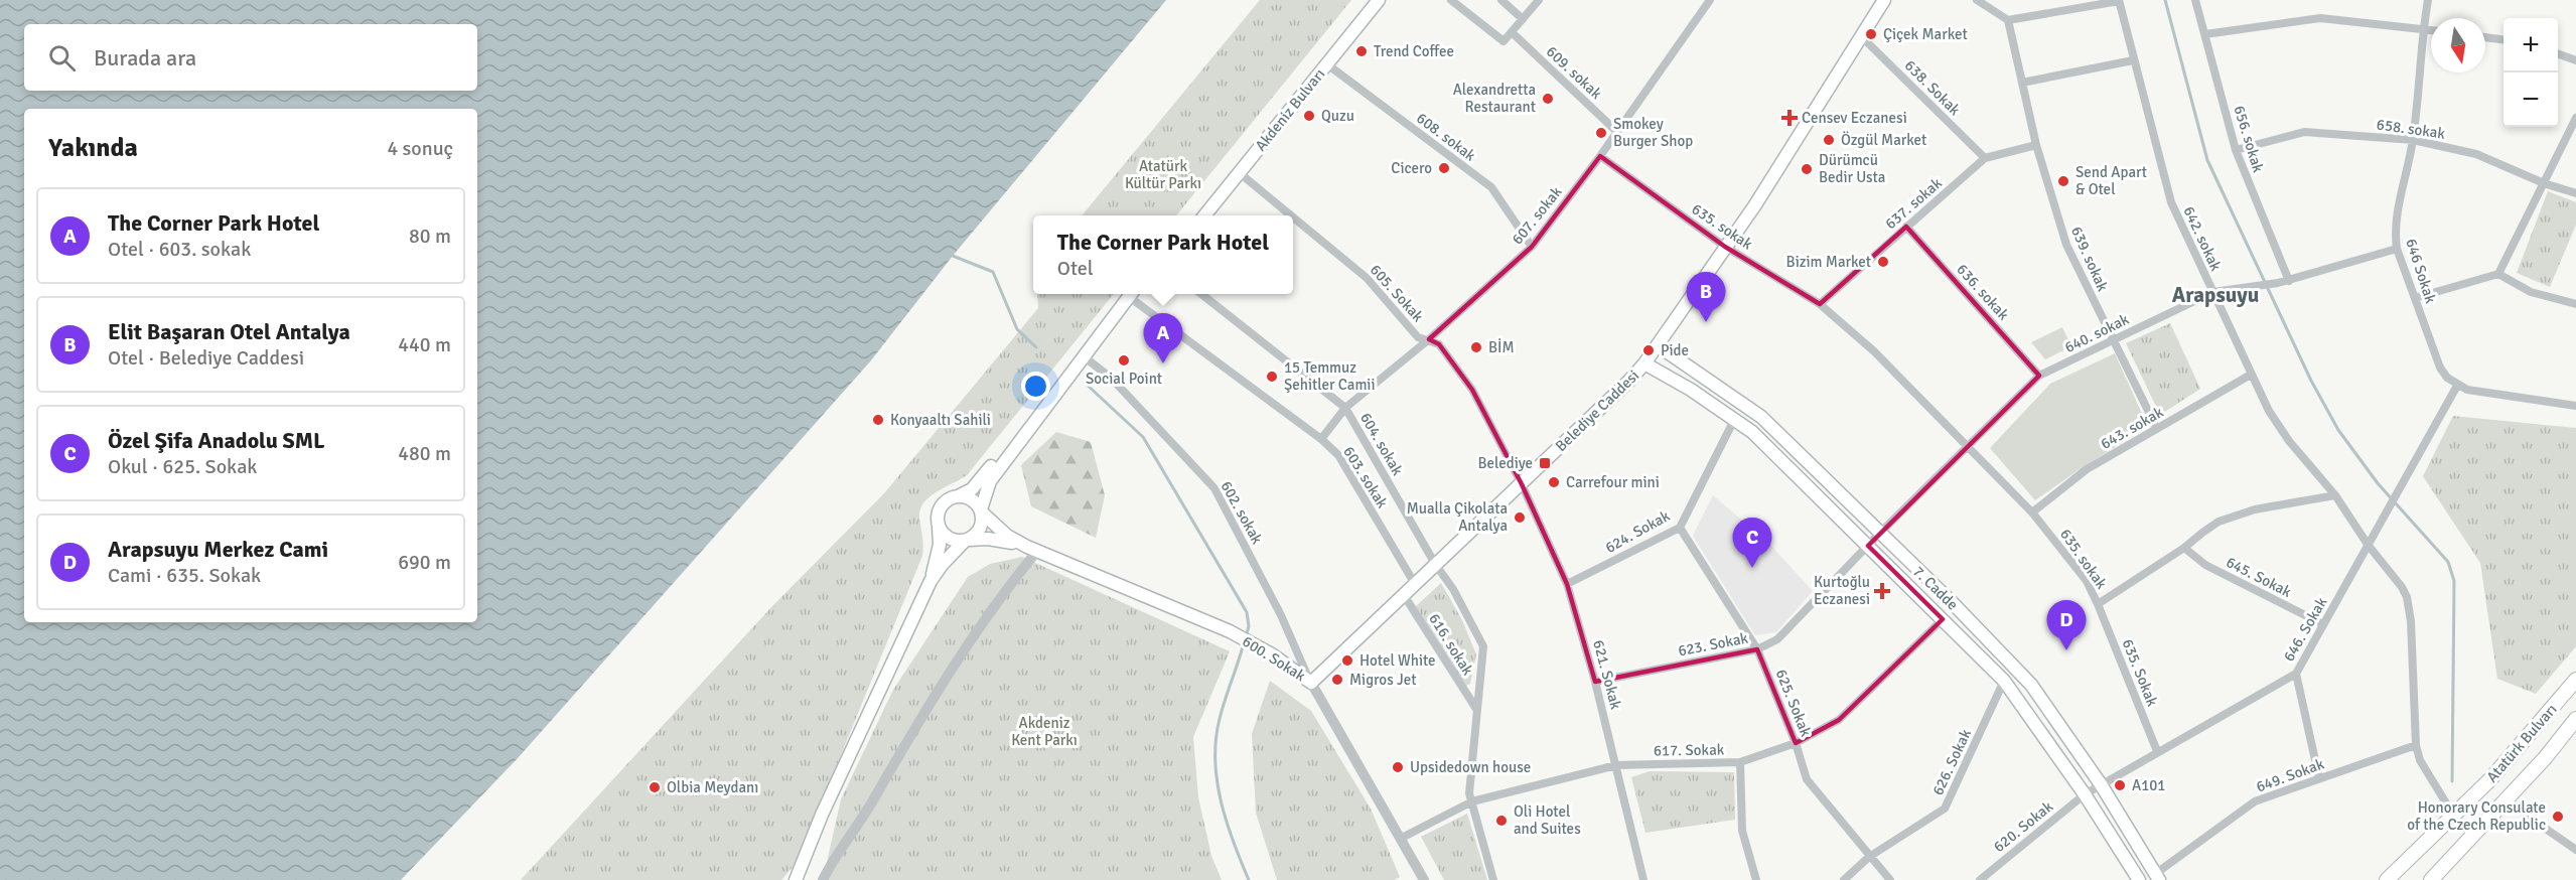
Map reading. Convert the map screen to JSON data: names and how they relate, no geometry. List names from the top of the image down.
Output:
{
  "streets": {
    "main road": [
      "Akdeniz Bulvarı",
      "Belediye Caddesi",
      "7. Cadde",
      "600. Sokak",
      "Atatürk Bulvarı"
    ],
    "street": [
      "609. sokak",
      "638. Sokak",
      "658. sokak",
      "608. sokak",
      "656. sokak",
      "637. sokak",
      "607. sokak",
      "635. sokak",
      "642. sokak",
      "639. sokak",
      "646 Sokak",
      "636. sokak",
      "605. Sokak",
      "640. sokak",
      "643. sokak",
      "604. sokak",
      "603. sokak",
      "602. sokak",
      "624. Sokak",
      "645. Sokak",
      "646. Sokak",
      "616. sokak",
      "623. Sokak",
      "635. Sokak",
      "621. Sokak",
      "625. Sokak",
      "617. Sokak",
      "626. Sokak",
      "649. Sokak",
      "620. Sokak"
    ]
  },
  "crossings": [
    ["609. sokak", "607. sokak"],
    ["638. Sokak", "637. sokak"],
    ["638. Sokak", "Belediye Caddesi"],
    ["Akdeniz Bulvarı", "608. sokak"],
    ["Akdeniz Bulvarı", "605. Sokak"],
    ["658. sokak", "656. sokak"],
    ["658. sokak", "646 Sokak"],
    ["608. sokak", "607. sokak"],
    ["656. sokak", "640. sokak"],
    ["637. sokak", "635. sokak"],
    ["637. sokak", "639. sokak"],
    ["637. sokak", "636. sokak"],
    ["607. sokak", "635. sokak"],
    ["607. sokak", "605. Sokak"],
    ["607. sokak", "604. sokak"],
    ["607. sokak", "603. sokak"],
    ["635. sokak", "642. sokak"],
    ["635. sokak", "640. sokak"],
    ["635. sokak", "Belediye Caddesi"],
    ["635. sokak", "643. sokak"],
    ["635. sokak", "645. Sokak"],
    ["635. sokak", "635. Sokak"],
    ["642. sokak", "640. sokak"],
    ["642. sokak", "643. sokak"],
    ["639. sokak", "640. sokak"],
    ["639. sokak", "643. sokak"],
    ["646 Sokak", "640. sokak"],
    ["646 Sokak", "646. Sokak"],
    ["636. sokak", "640. sokak"],
    ["605. Sokak", "Belediye Caddesi"],
    ["605. Sokak", "621. Sokak"],
    ["640. sokak", "7. Cadde"],
    ["640. sokak", "623. Sokak"],
    ["Belediye Caddesi", "604. sokak"],
    ["Belediye Caddesi", "603. sokak"],
    ["Belediye Caddesi", "602. sokak"],
    ["Belediye Caddesi", "7. Cadde"],
    ["Belediye Caddesi", "616. sokak"],
    ["Belediye Caddesi", "600. Sokak"],
    ["Belediye Caddesi", "621. Sokak"],
    ["604. sokak", "616. sokak"],
    ["602. sokak", "600. Sokak"],
    ["624. Sokak", "7. Cadde"],
    ["624. Sokak", "621. Sokak"],
    ["624. Sokak", "625. Sokak"],
    ["645. Sokak", "646. Sokak"],
    ["7. Cadde", "646. Sokak"],
    ["7. Cadde", "623. Sokak"],
    ["7. Cadde", "617. Sokak"],
    ["7. Cadde", "626. Sokak"],
    ["7. Cadde", "649. Sokak"],
    ["7. Cadde", "620. Sokak"],
    ["646. Sokak", "635. Sokak"],
    ["646. Sokak", "620. Sokak"],
    ["623. Sokak", "621. Sokak"],
    ["623. Sokak", "625. Sokak"],
    ["600. Sokak", "617. Sokak"],
    ["621. Sokak", "617. Sokak"],
    ["625. Sokak", "617. Sokak"],
    ["625. Sokak", "626. Sokak"]
  ],
  "districts": ["Arapsuyu"],
  "parks": ["Atatürk Kültür Parkı", "Akdeniz Kent Parkı"],
  "places": {
    "other": [
      "Çiçek Market",
      "Trend Coffee",
      "Alexandretta Restaurant",
      "Quzu",
      "Smokey Burger Shop",
      "Özgül Market",
      "Cicero",
      "Dürümcü Bedir Usta",
      "Send Apart & Otel",
      "Bizim Market",
      "BİM",
      "Pide",
      "Social Point",
      "15 Temmuz Şehitler Camii",
      "Konyaaltı Sahili",
      "Carrefour mini",
      "Mualla Çikolata Antalya",
      "Hotel White",
      "Migros Jet",
      "Upsidedown house",
      "A101",
      "Olbia Meydanı",
      "Honorary Consulate of the Czech Republic",
      "Oli Hotel and Suites"
    ],
    "health": ["Censev Eczanesi", "Kurtoğlu Eczanesi"],
    "transit": ["Belediye"]
  },
  "north": "bottom",
  "page": {
    "map_buttons": ["+", "−"],
    "search": "Burada ara",
    "heading": ["Yakında", "4 sonuç"],
    "list": [
      {
        "mark": "A",
        "name": "The Corner Park Hotel",
        "note": "Otel · 603. sokak",
        "value": "80 m"
      },
      {
        "mark": "B",
        "name": "Elit Başaran Otel Antalya",
        "note": "Otel · Belediye Caddesi",
        "value": "440 m"
      },
      {
        "mark": "C",
        "name": "Özel Şifa Anadolu SML",
        "note": "Okul · 625. Sokak",
        "value": "480 m"
      },
      {
        "mark": "D",
        "name": "Arapsuyu Merkez Cami",
        "note": "Cami · 635. Sokak",
        "value": "690 m"
      }
    ],
    "popup": ["The Corner Park Hotel", "Otel"],
    "pins": [
      "B",
      "A",
      "C",
      "D"
    ]
  }
}
